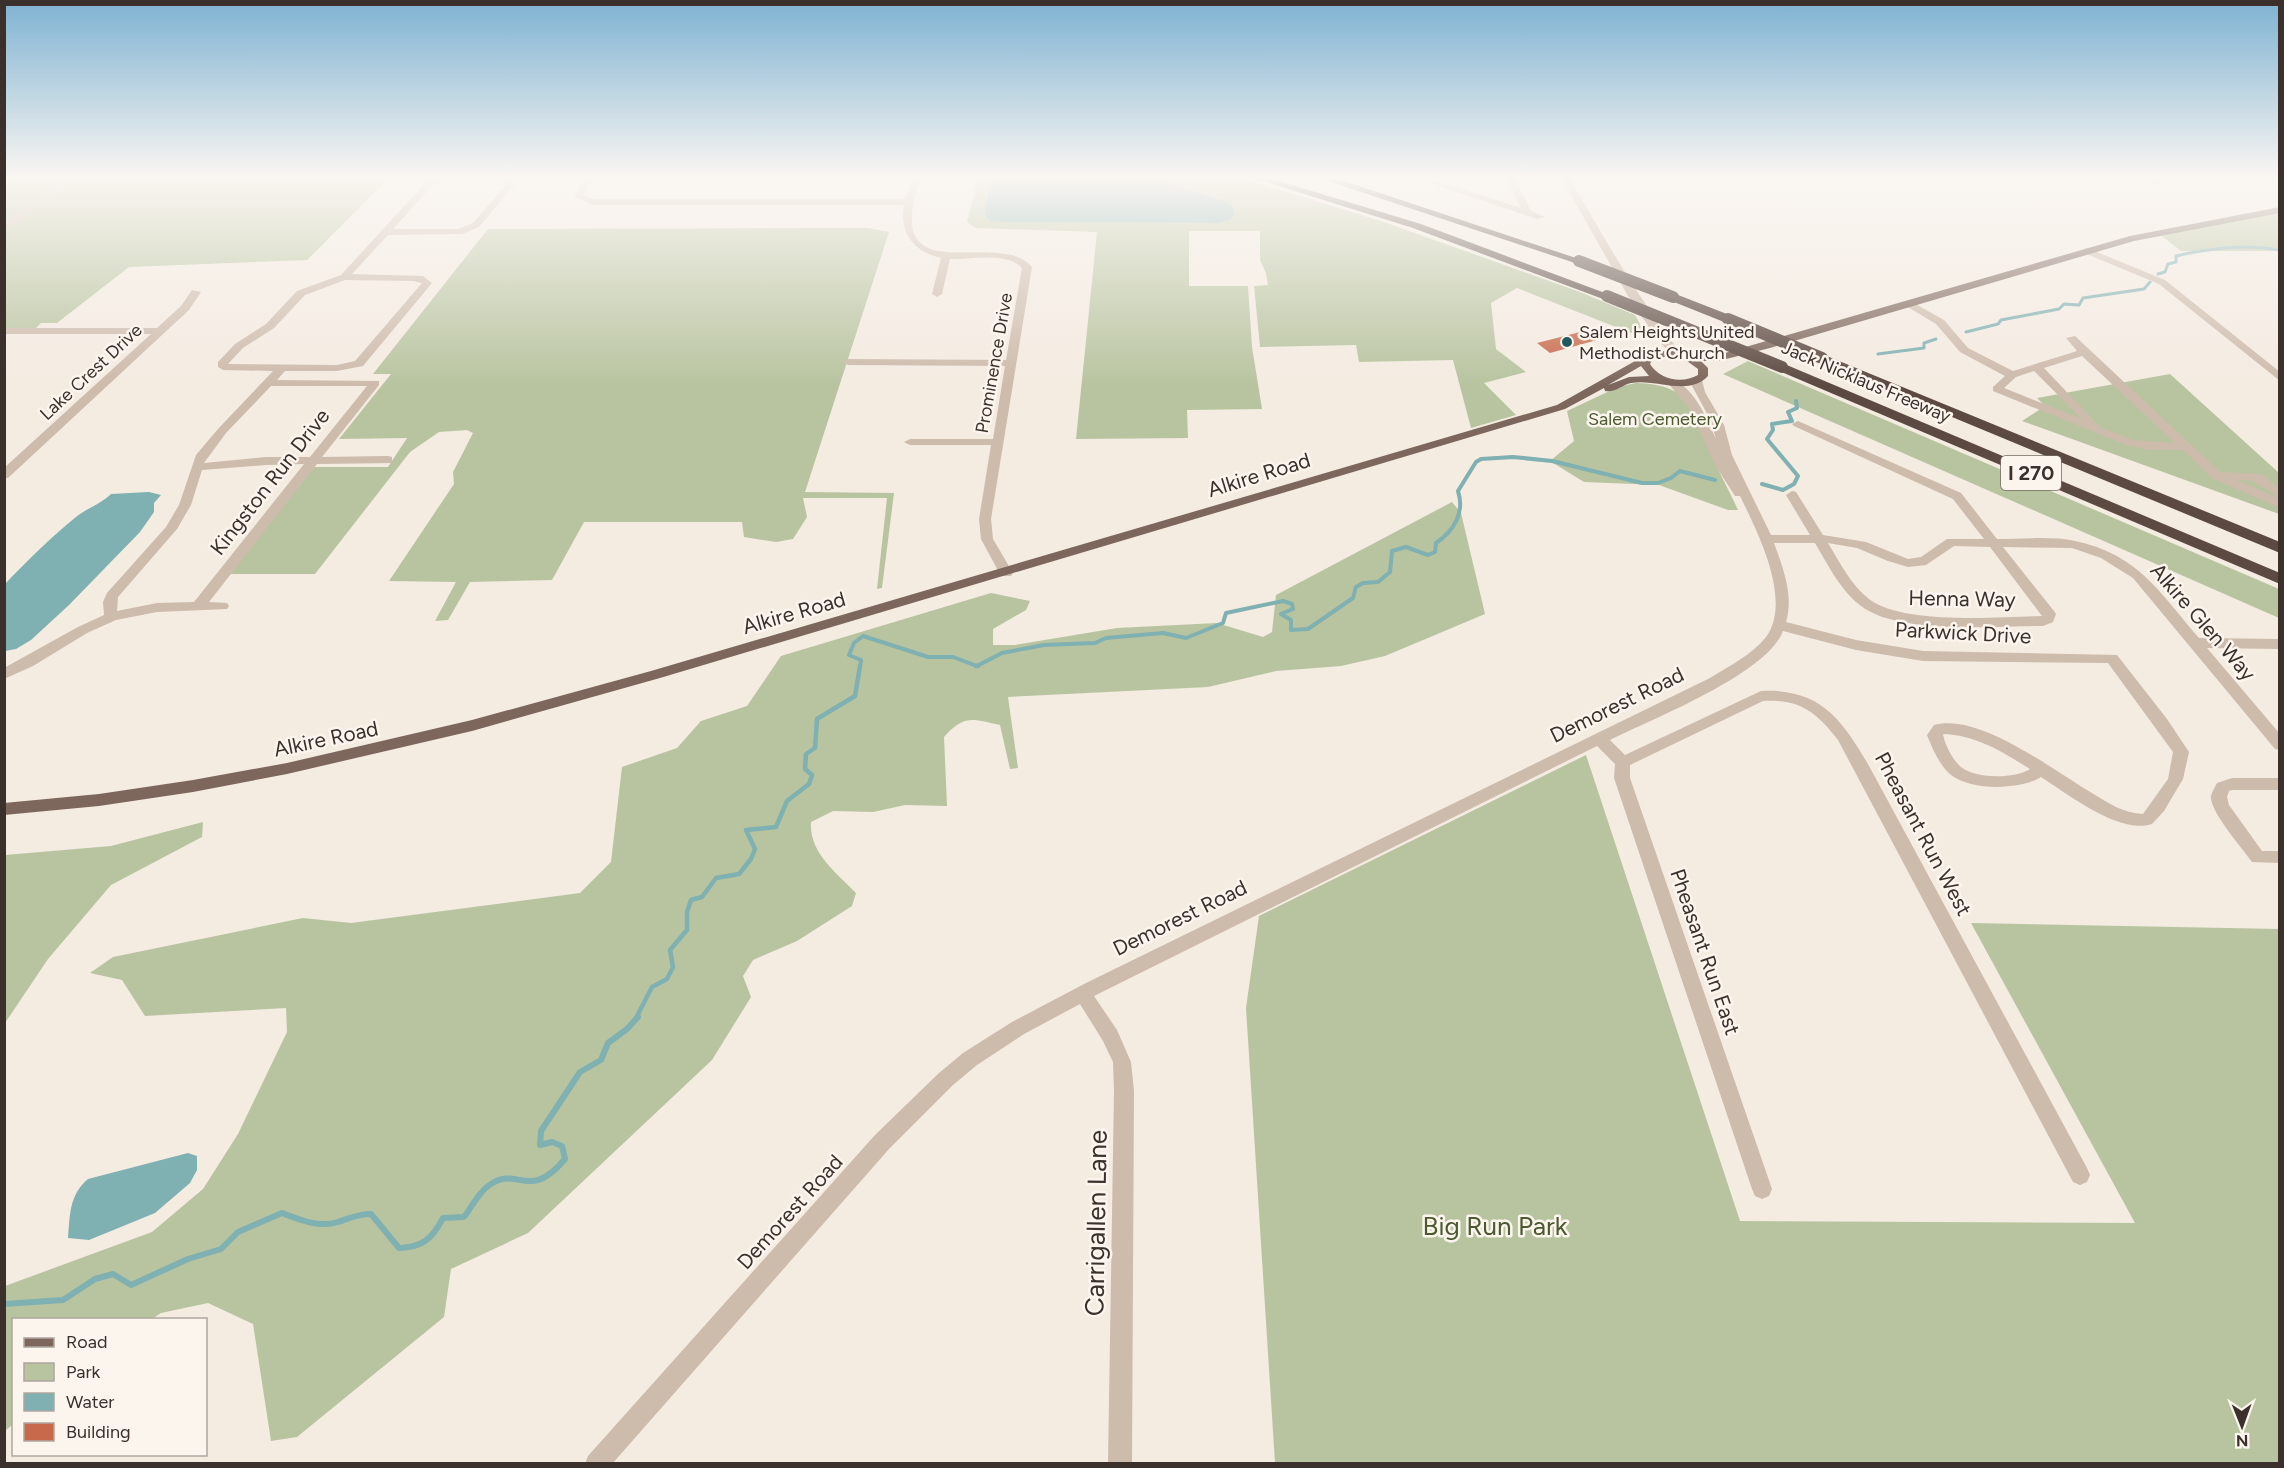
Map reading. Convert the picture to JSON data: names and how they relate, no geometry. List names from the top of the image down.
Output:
{
  "streets": {
    "highway": ["Jack Nicklaus Freeway", "I 270"],
    "main road": ["Alkire Road"],
    "street": [
      "Prominence Drive",
      "Lake Crest Drive",
      "Kingston Run Drive",
      "Henna Way",
      "Alkire Glen Way",
      "Parkwick Drive",
      "Demorest Road",
      "Pheasant Run West",
      "Pheasant Run East",
      "Carrigallen Lane"
    ]
  },
  "crossings": [
    ["Prominence Drive", "Alkire Road"],
    ["Henna Way", "Alkire Glen Way"],
    ["Parkwick Drive", "Demorest Road"],
    ["Demorest Road", "Carrigallen Lane"],
    ["Pheasant Run West", "Pheasant Run East"]
  ],
  "parks": ["Salem Cemetery", "Big Run Park"],
  "places": ["Salem Heights United Methodist Church"],
  "legend": [
    "Road",
    "Park",
    "Water",
    "Building"
  ],
  "north": "bottom"
}
